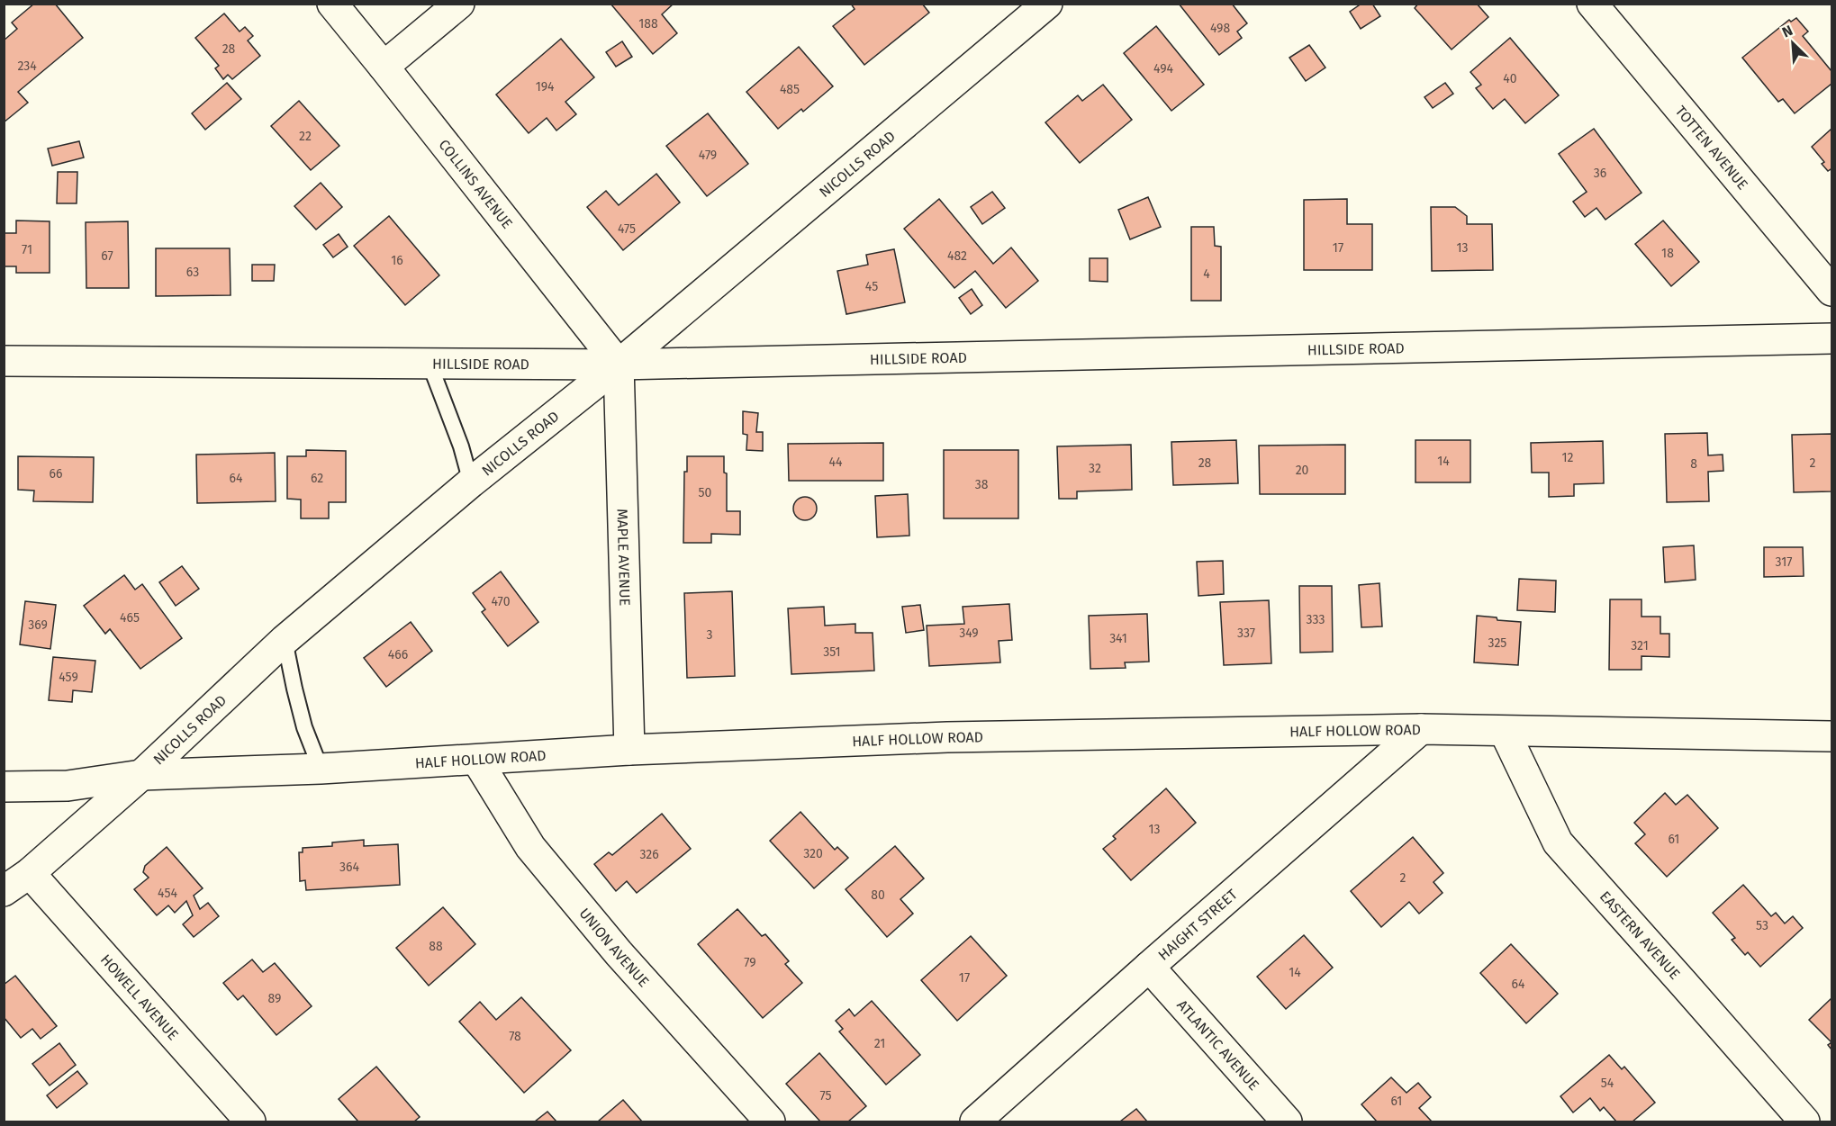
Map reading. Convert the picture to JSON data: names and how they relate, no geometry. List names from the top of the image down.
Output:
{
  "streets": {
    "street": [
      "TOTTEN AVENUE",
      "NICOLLS ROAD",
      "COLLINS AVENUE",
      "HILLSIDE ROAD",
      "MAPLE AVENUE",
      "HALF HOLLOW ROAD",
      "HAIGHT STREET",
      "EASTERN AVENUE",
      "UNION AVENUE",
      "HOWELL AVENUE",
      "ATLANTIC AVENUE"
    ]
  },
  "crossings": [
    ["NICOLLS ROAD", "COLLINS AVENUE"],
    ["NICOLLS ROAD", "HILLSIDE ROAD"],
    ["NICOLLS ROAD", "MAPLE AVENUE"],
    ["NICOLLS ROAD", "HALF HOLLOW ROAD"],
    ["NICOLLS ROAD", "HOWELL AVENUE"],
    ["COLLINS AVENUE", "HILLSIDE ROAD"],
    ["COLLINS AVENUE", "MAPLE AVENUE"],
    ["HILLSIDE ROAD", "MAPLE AVENUE"],
    ["MAPLE AVENUE", "HALF HOLLOW ROAD"],
    ["HALF HOLLOW ROAD", "HAIGHT STREET"],
    ["HALF HOLLOW ROAD", "EASTERN AVENUE"],
    ["HALF HOLLOW ROAD", "UNION AVENUE"],
    ["HAIGHT STREET", "ATLANTIC AVENUE"]
  ],
  "house_numbers": [
    "188",
    "498",
    "28",
    "234",
    "494",
    "40",
    "194",
    "485",
    "22",
    "479",
    "36",
    "475",
    "17",
    "13",
    "71",
    "18",
    "67",
    "482",
    "16",
    "63",
    "4",
    "45",
    "12",
    "14",
    "44",
    "28",
    "2",
    "8",
    "32",
    "20",
    "66",
    "64",
    "62",
    "38",
    "50",
    "317",
    "470",
    "465",
    "333",
    "369",
    "349",
    "337",
    "3",
    "341",
    "325",
    "321",
    "351",
    "466",
    "459",
    "13",
    "61",
    "320",
    "326",
    "364",
    "2",
    "454",
    "80",
    "53",
    "88",
    "79",
    "14",
    "17",
    "64",
    "89",
    "78",
    "21",
    "54",
    "75",
    "61"
  ],
  "north": "top left"
}
